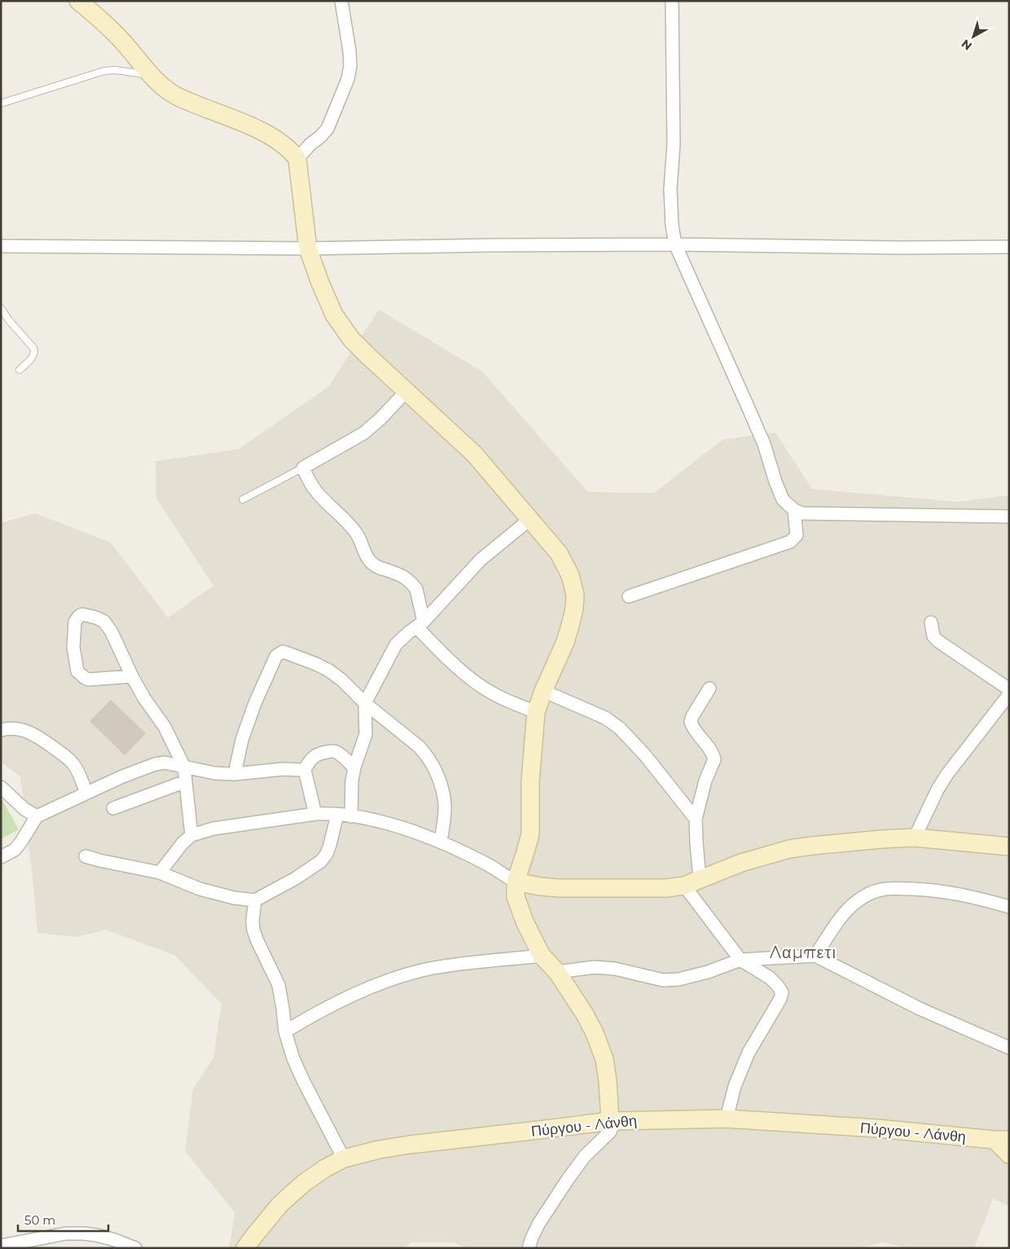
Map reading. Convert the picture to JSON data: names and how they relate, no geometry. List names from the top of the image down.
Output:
{
  "streets": {
    "street": ["Πύργου - Λάνθη"]
  },
  "districts": ["Λαμπετι"],
  "scale_bar": "50 m",
  "north": "bottom left"
}
